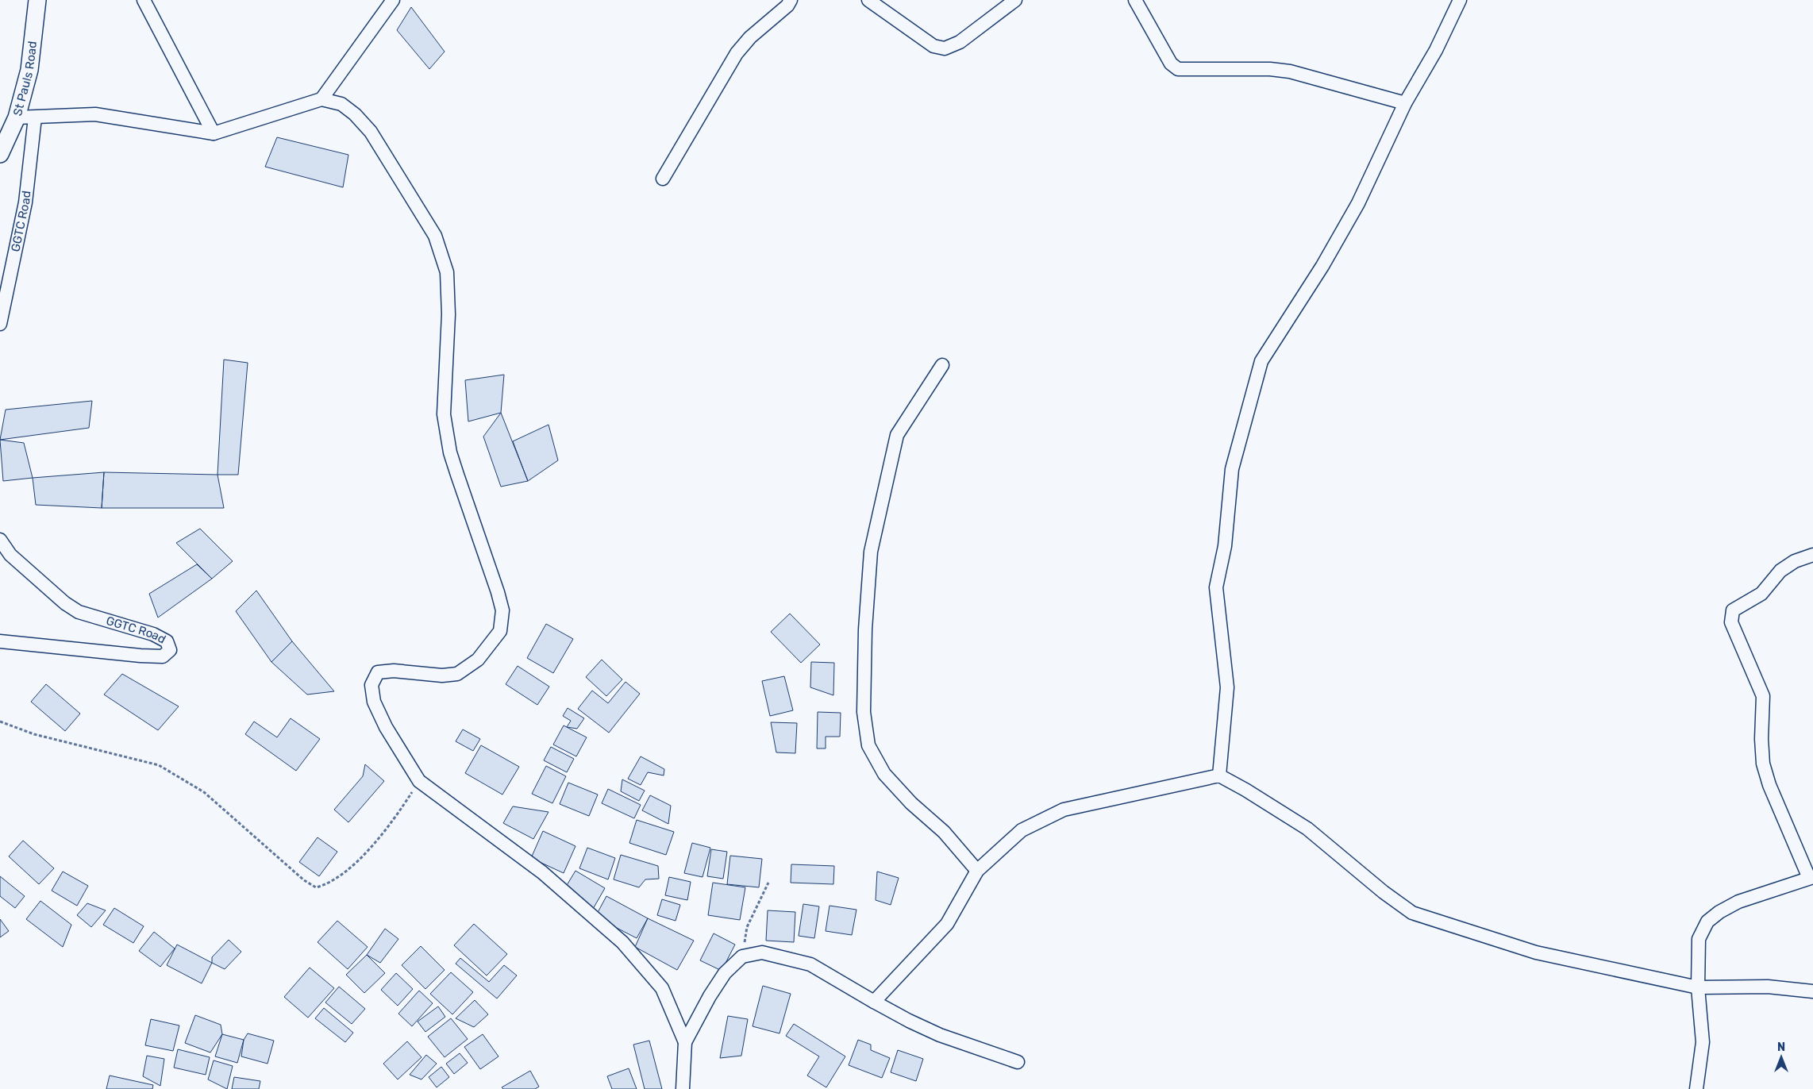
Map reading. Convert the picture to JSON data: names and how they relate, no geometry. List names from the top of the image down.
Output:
{
  "streets": {
    "street": ["St Pauls Road", "GGTC Road"]
  },
  "north": "top"
}
